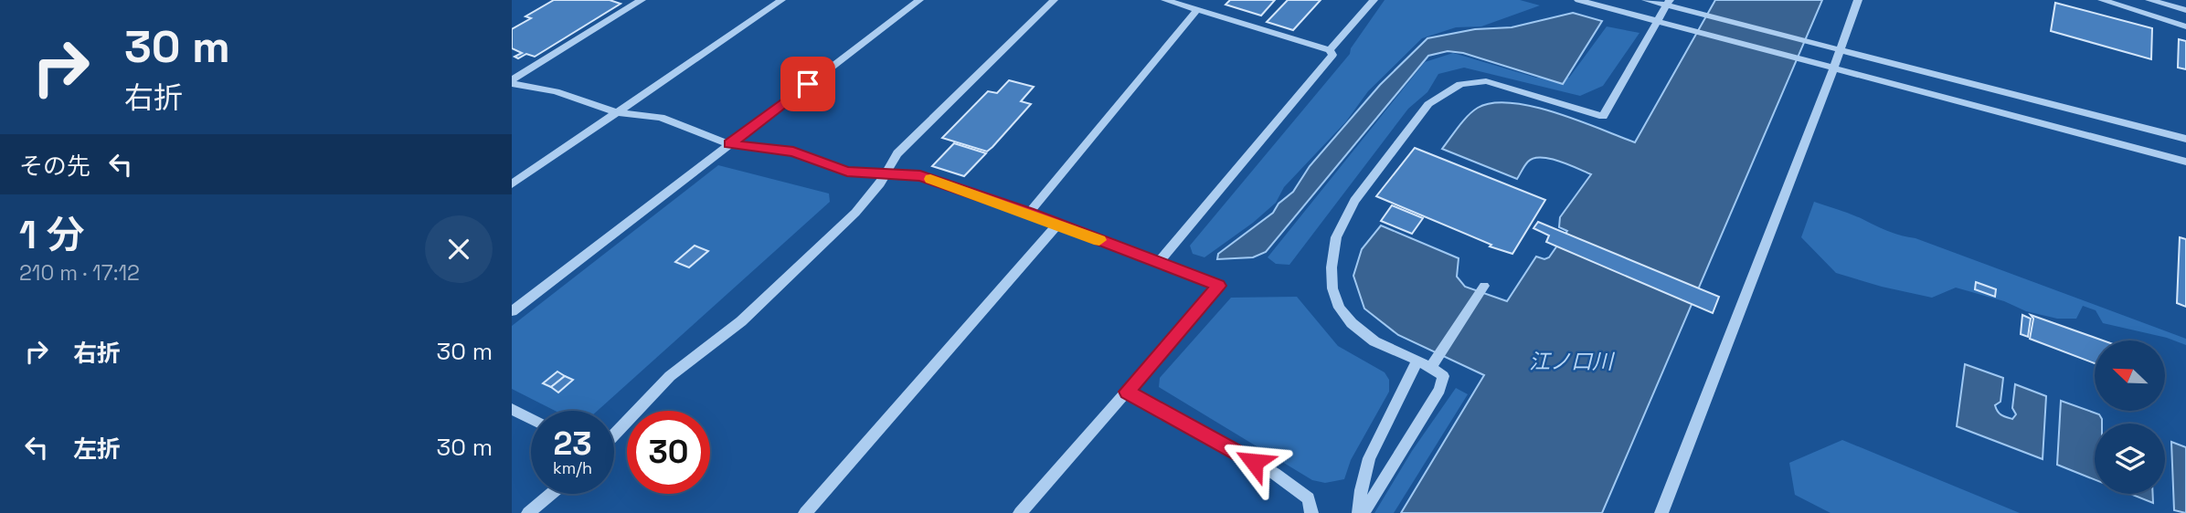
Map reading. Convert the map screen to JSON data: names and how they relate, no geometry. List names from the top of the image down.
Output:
{
  "water": ["江ノ口川"],
  "north": "top left",
  "page": {
    "turn": ["30 m", "右折"],
    "then": "その先",
    "heading": ["1 分", "210 m · 17:12"],
    "list": [
      {
        "name": "右折",
        "value": "30 m"
      },
      {
        "name": "左折",
        "value": "30 m"
      }
    ],
    "speed": "23 km/h",
    "limit": "30"
  }
}
